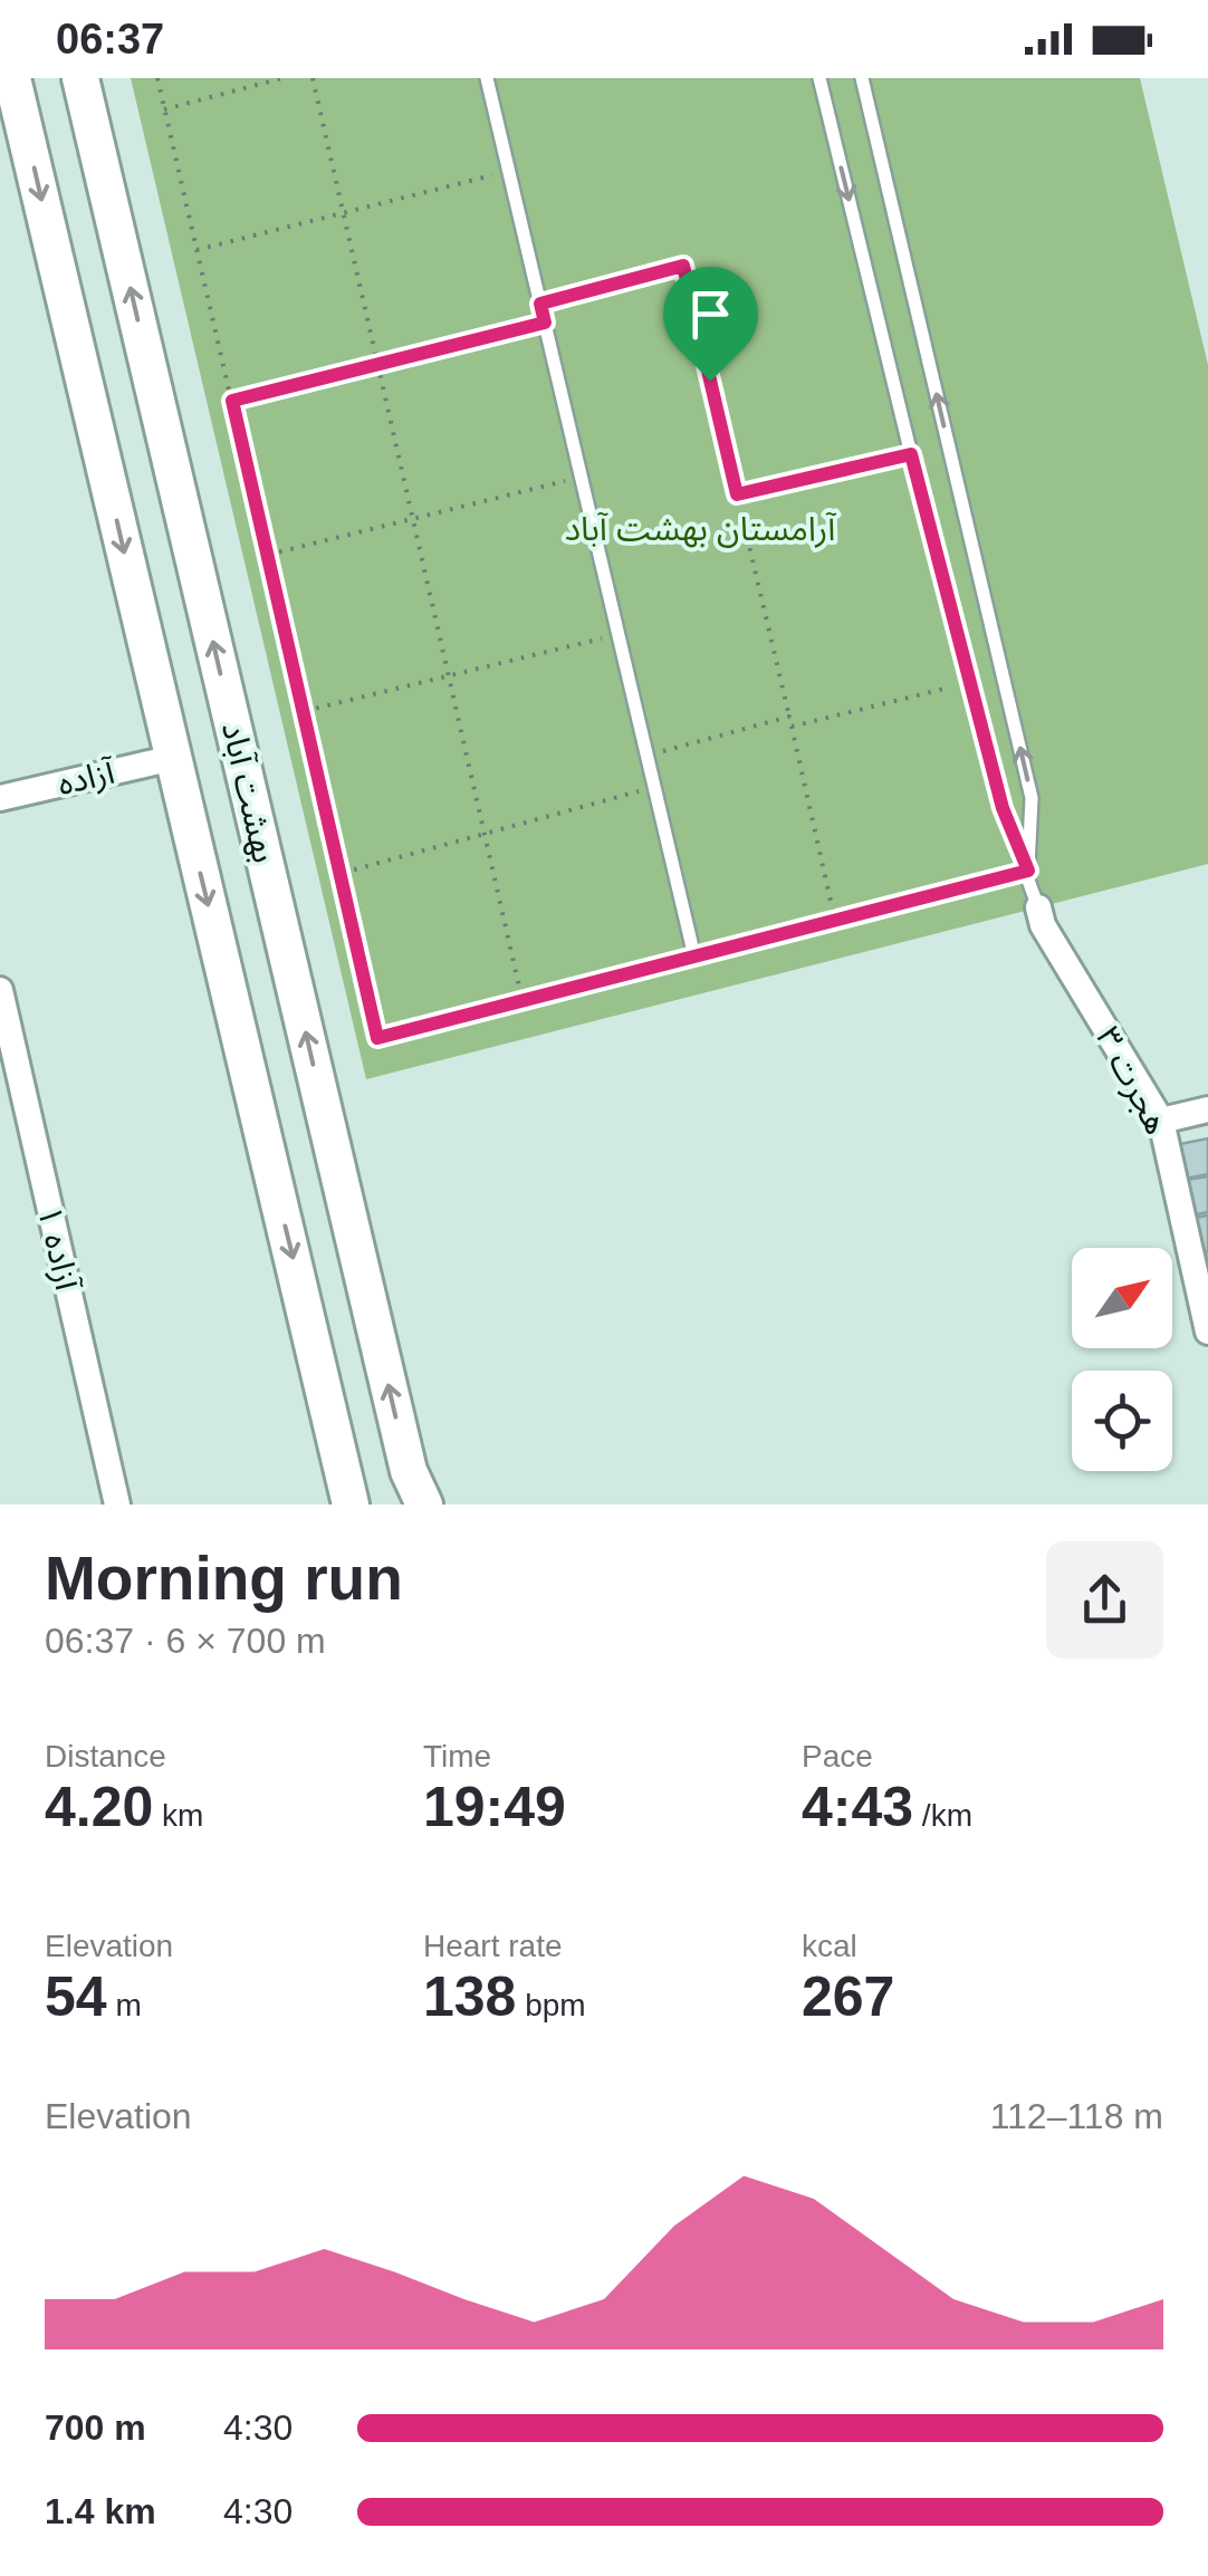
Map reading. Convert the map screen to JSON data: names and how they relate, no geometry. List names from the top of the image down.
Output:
{
  "streets": {
    "street": [
      "آزاده",
      "بهشت آباد",
      "هجرت ۳",
      "آزاده ۱"
    ]
  },
  "crossings": [
    ["آزاده", "بهشت آباد"]
  ],
  "parks": ["آرامستان بهشت آباد"],
  "north": "top right",
  "page": {
    "status": "06:37",
    "heading": ["Morning run", "06:37 · 6 × 700 m"],
    "stats": [
      ["Distance", "4.20 km"],
      ["Time", "19:49"],
      ["Pace", "4:43 /km"],
      ["Elevation", "54 m"],
      ["Heart rate", "138 bpm"],
      ["kcal", "267"]
    ],
    "chart": ["Elevation", "112–118 m"],
    "list": [
      {
        "name": "700 m",
        "note": "4:30"
      },
      {
        "name": "1.4 km",
        "note": "4:30"
      }
    ]
  }
}
